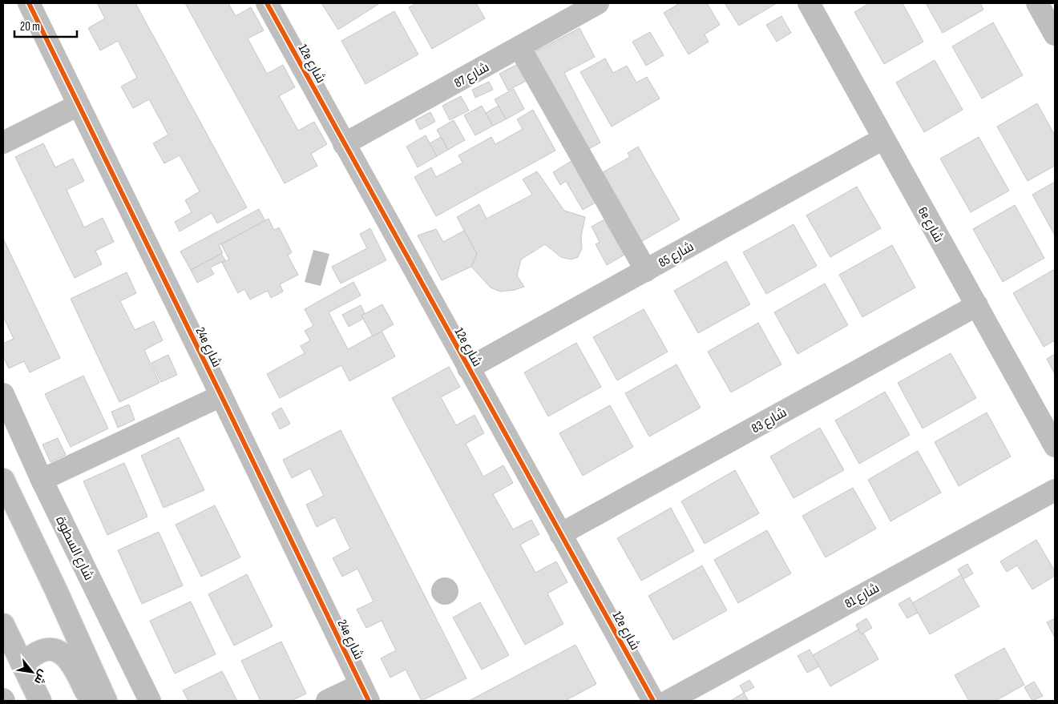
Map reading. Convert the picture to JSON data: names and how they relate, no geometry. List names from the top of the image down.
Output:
{
  "streets": {
    "street": [
      "12e شارع",
      "شارع 87",
      "6e شارع",
      "شارع 85",
      "24e شارع",
      "شارع 83",
      "شارع السطوة",
      "شارع 81"
    ]
  },
  "crossings": [
    ["12e شارع", "شارع 87"],
    ["12e شارع", "شارع 85"],
    ["12e شارع", "شارع 83"],
    ["6e شارع", "شارع 85"],
    ["6e شارع", "شارع 83"]
  ],
  "scale_bar": "20 m",
  "north": "bottom right"
}
